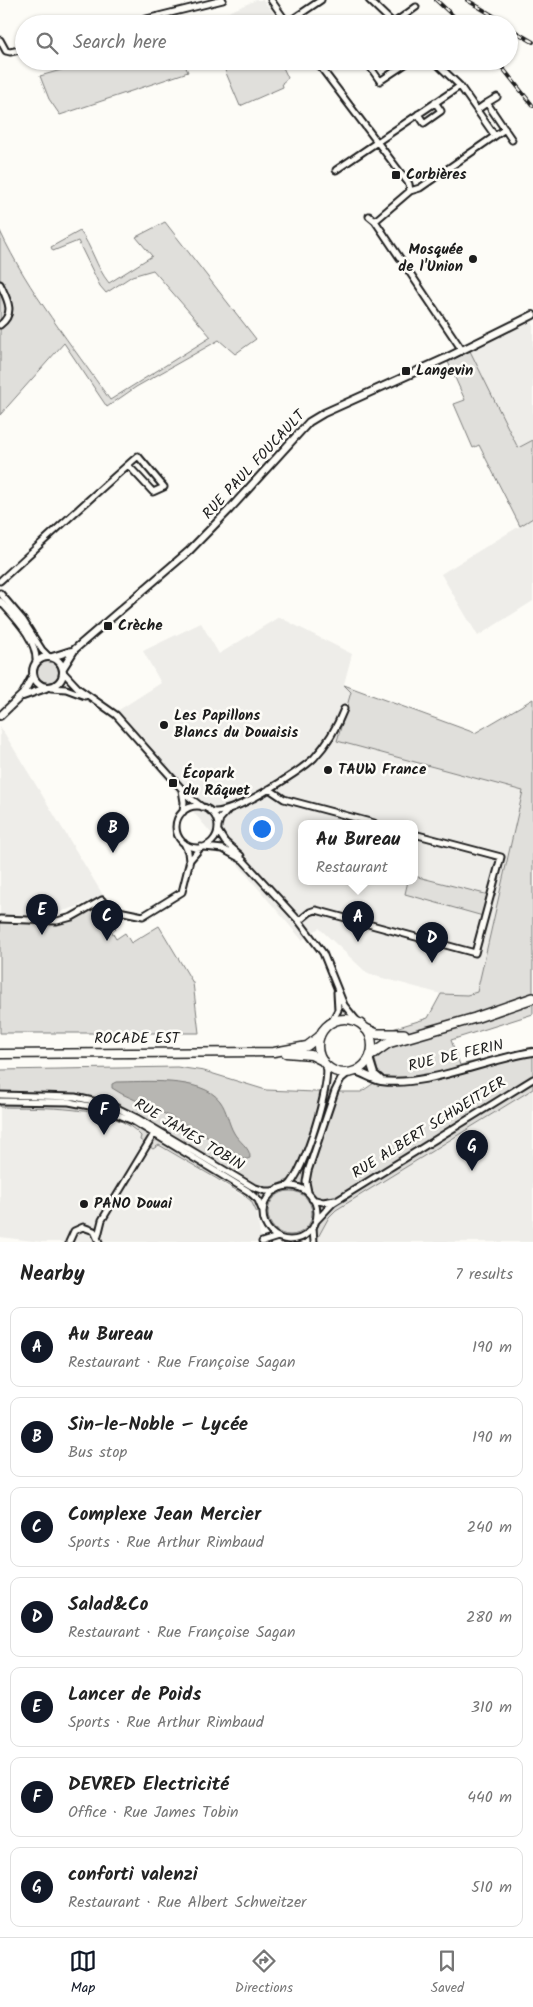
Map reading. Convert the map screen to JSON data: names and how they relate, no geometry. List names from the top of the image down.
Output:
{
  "streets": {
    "main road": ["ROCADE EST"],
    "street": [
      "RUE PAUL FOUCAULT",
      "RUE DE FERIN",
      "RUE ALBERT SCHWEITZER",
      "RUE JAMES TOBIN"
    ]
  },
  "crossings": [
    ["ROCADE EST", "RUE DE FERIN"],
    ["RUE ALBERT SCHWEITZER", "RUE JAMES TOBIN"]
  ],
  "places": {
    "transit": [
      "Corbières",
      "Langevin",
      "Crèche",
      "Écopark du Râquet"
    ],
    "other": [
      "Mosquée de l'Union",
      "Les Papillons Blancs du Douaisis",
      "TAUW France",
      "PANO Douai"
    ]
  },
  "page": {
    "search": "Search here",
    "pins": [
      "B",
      "E",
      "C",
      "A",
      "D",
      "F",
      "G"
    ],
    "popup": ["Au Bureau", "Restaurant"],
    "heading": ["Nearby", "7 results"],
    "list": [
      {
        "mark": "A",
        "name": "Au Bureau",
        "note": "Restaurant · Rue Françoise Sagan",
        "value": "190 m"
      },
      {
        "mark": "B",
        "name": "Sin-le-Noble – Lycée",
        "note": "Bus stop",
        "value": "190 m"
      },
      {
        "mark": "C",
        "name": "Complexe Jean Mercier",
        "note": "Sports · Rue Arthur Rimbaud",
        "value": "240 m"
      },
      {
        "mark": "D",
        "name": "Salad&Co",
        "note": "Restaurant · Rue Françoise Sagan",
        "value": "280 m"
      },
      {
        "mark": "E",
        "name": "Lancer de Poids",
        "note": "Sports · Rue Arthur Rimbaud",
        "value": "310 m"
      },
      {
        "mark": "F",
        "name": "DEVRED Electricité",
        "note": "Office · Rue James Tobin",
        "value": "440 m"
      },
      {
        "mark": "G",
        "name": "conforti valenzi",
        "note": "Restaurant · Rue Albert Schweitzer",
        "value": "510 m"
      }
    ],
    "nav": ["Map", "Directions", "Saved"]
  }
}
